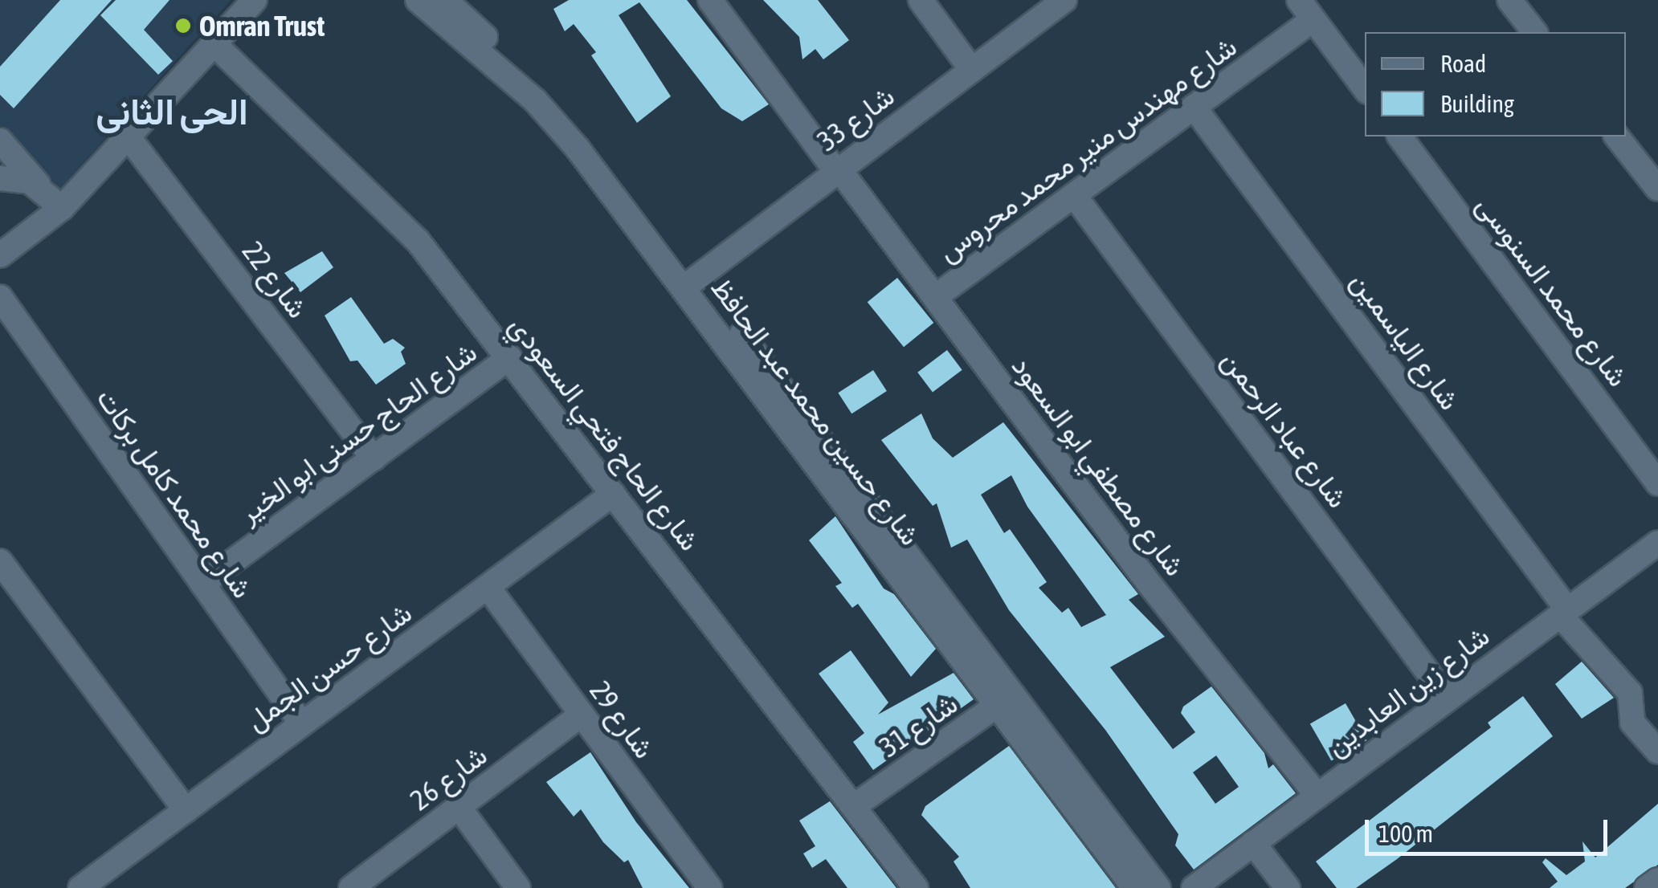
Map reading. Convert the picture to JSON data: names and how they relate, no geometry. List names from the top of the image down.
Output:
{
  "streets": {
    "street": [
      "شارع 33",
      "شارع مهندس منير محمد محروس",
      "شارع 22",
      "شارع محمد السنوسى",
      "شارع الياسمين",
      "شارع حسين محمد عبد الحافظ",
      "شارع عباد الرحمن",
      "شارع الحاج حسنى ابو الخير",
      "شارع الحاج فتحي السعودي",
      "شارع مصطفي ابو السعود",
      "شارع محمد كامل بركات",
      "شارع حسن الجمل",
      "شارع زين العابدين",
      "شارع 29",
      "شارع 31",
      "شارع 26"
    ]
  },
  "crossings": [
    ["شارع 33", "شارع حسين محمد عبد الحافظ"],
    ["شارع 33", "شارع مصطفي ابو السعود"],
    ["شارع مهندس منير محمد محروس", "شارع الياسمين"],
    ["شارع مهندس منير محمد محروس", "شارع عباد الرحمن"],
    ["شارع مهندس منير محمد محروس", "شارع مصطفي ابو السعود"],
    ["شارع 22", "شارع الحاج حسنى ابو الخير"],
    ["شارع الياسمين", "شارع زين العابدين"],
    ["شارع حسين محمد عبد الحافظ", "شارع 31"],
    ["شارع عباد الرحمن", "شارع زين العابدين"],
    ["شارع الحاج حسنى ابو الخير", "شارع الحاج فتحي السعودي"],
    ["شارع الحاج حسنى ابو الخير", "شارع محمد كامل بركات"],
    ["شارع الحاج فتحي السعودي", "شارع حسن الجمل"],
    ["شارع الحاج فتحي السعودي", "شارع 31"],
    ["شارع مصطفي ابو السعود", "شارع زين العابدين"],
    ["شارع محمد كامل بركات", "شارع حسن الجمل"],
    ["شارع حسن الجمل", "شارع 29"],
    ["شارع 29", "شارع 26"]
  ],
  "districts": ["الحى الثانى"],
  "places": ["Omran Trust"],
  "legend": ["Road", "Building"],
  "scale_bar": "100 m"
}
